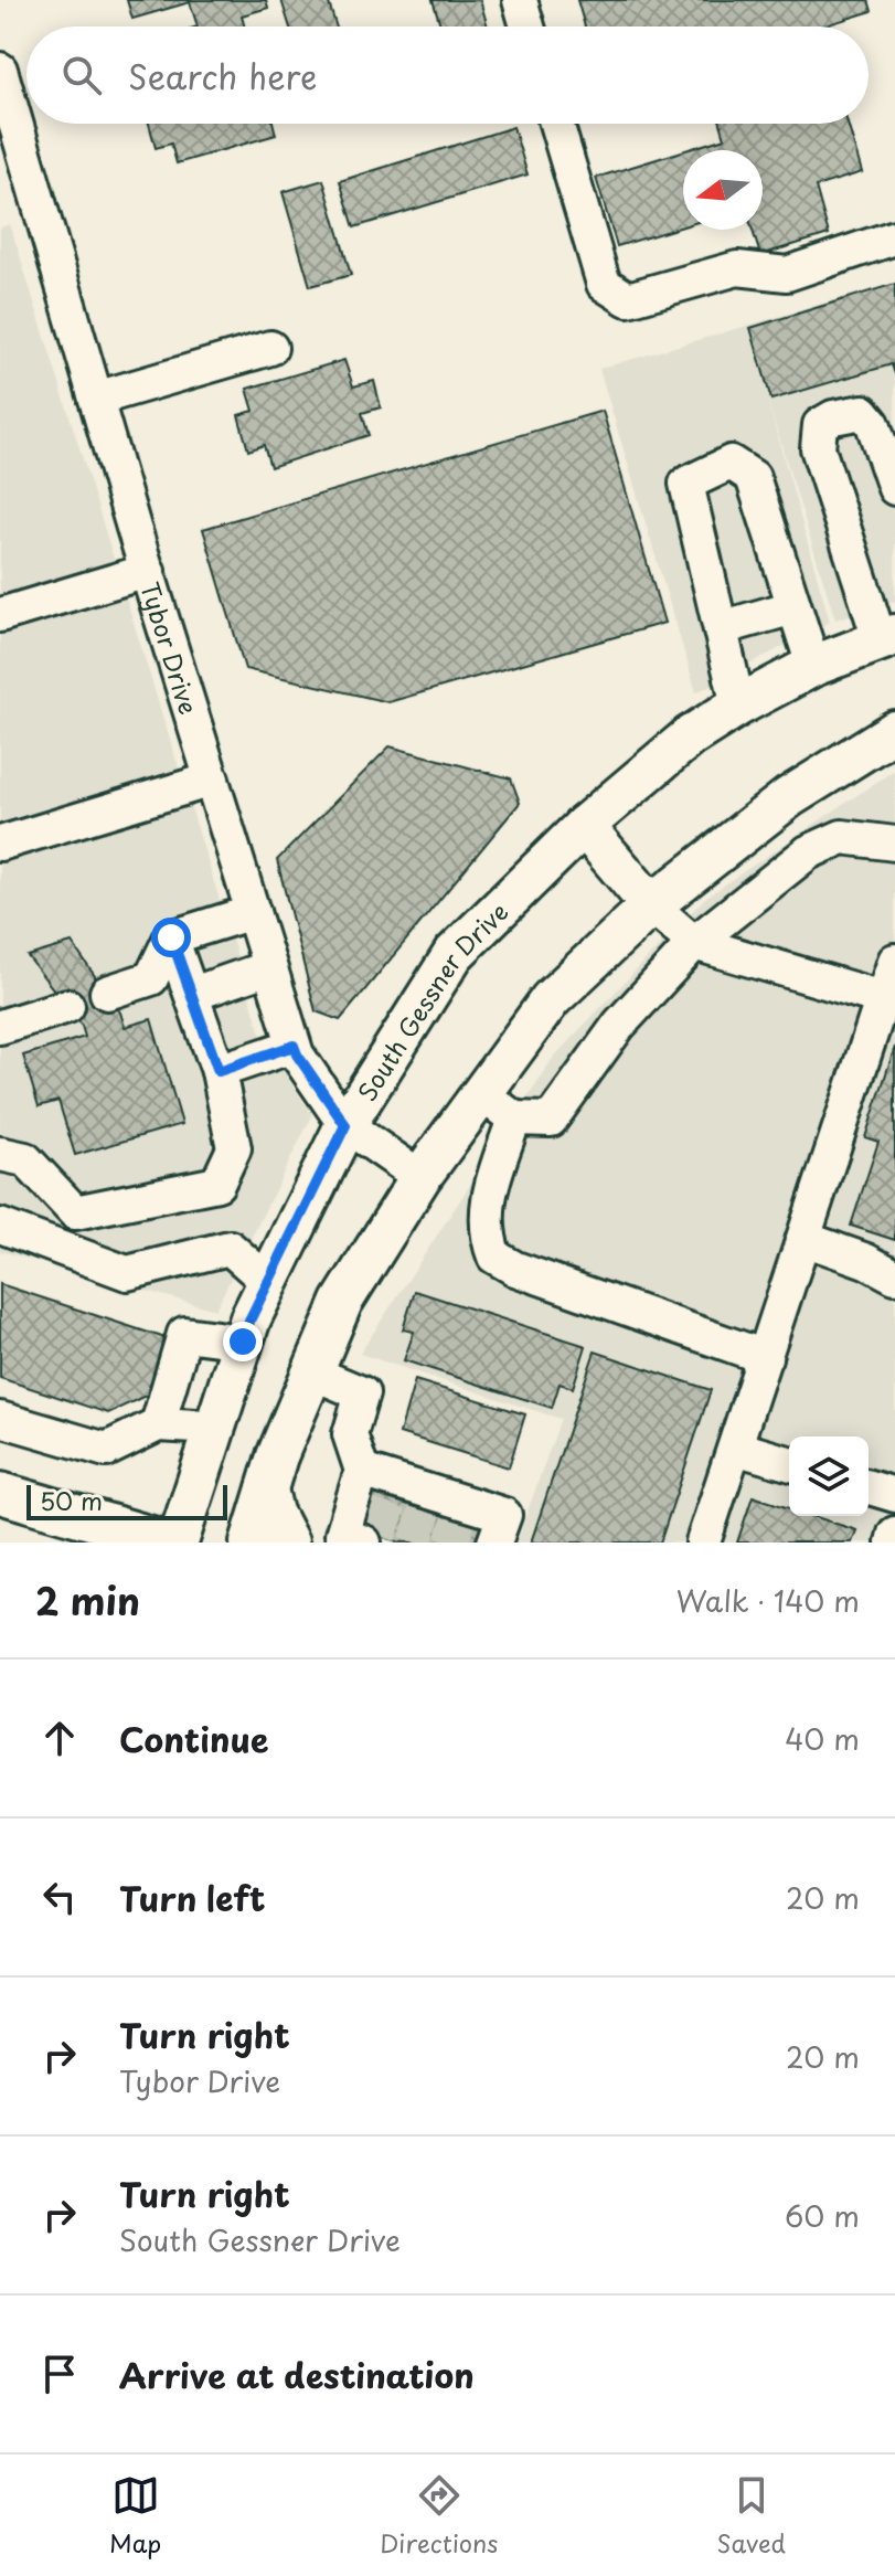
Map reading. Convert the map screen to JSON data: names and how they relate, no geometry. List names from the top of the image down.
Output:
{
  "streets": {
    "main road": ["South Gessner Drive"],
    "street": ["Tybor Drive"]
  },
  "crossings": [
    ["Tybor Drive", "South Gessner Drive"]
  ],
  "scale_bar": "50 m",
  "north": "left",
  "page": {
    "search": "Search here",
    "scale": "50 m",
    "heading": ["2 min", "Walk · 140 m"],
    "list": [
      ["Continue", "40 m"],
      ["Turn left", "20 m"],
      ["Turn right", "Tybor Drive", "20 m"],
      ["Turn right", "South Gessner Drive", "60 m"],
      "Arrive at destination"
    ],
    "nav": ["Map", "Directions", "Saved"]
  }
}
